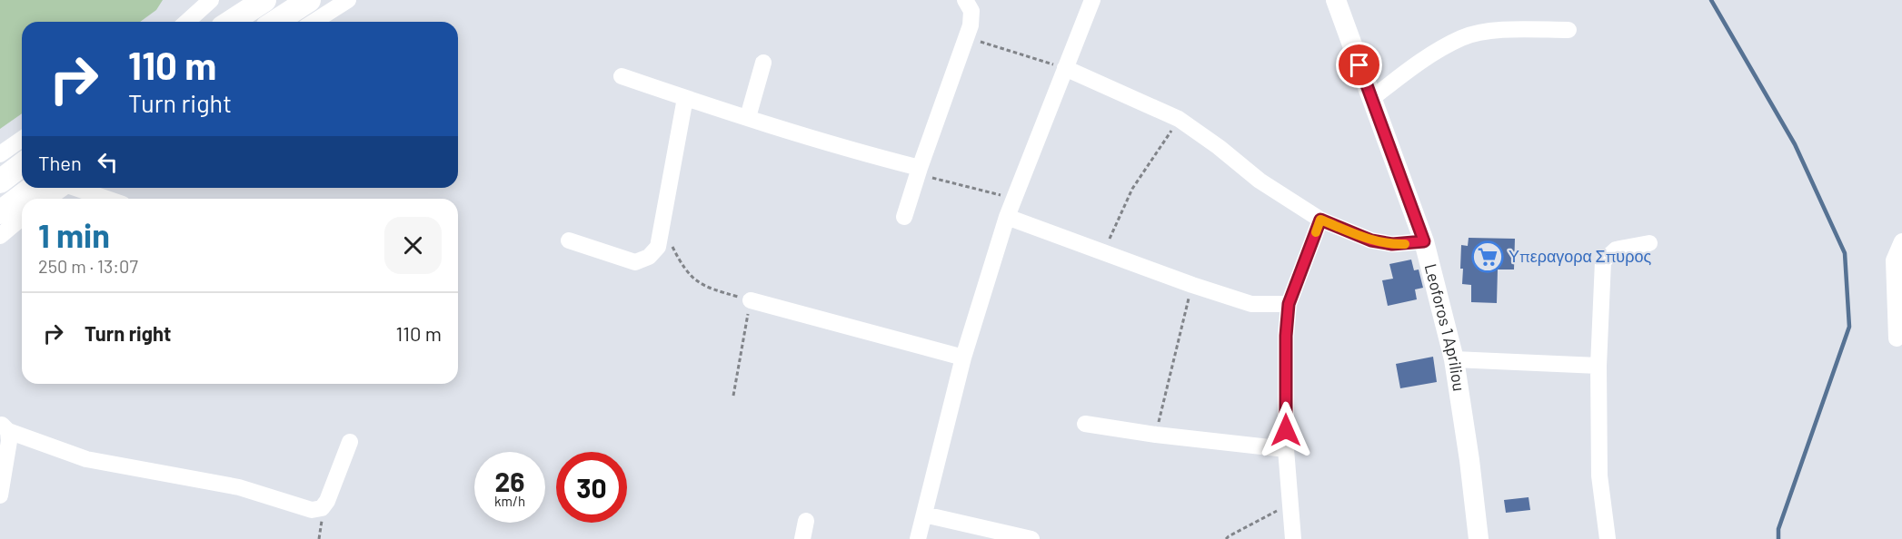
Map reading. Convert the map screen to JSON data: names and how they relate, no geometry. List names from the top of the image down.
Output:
{
  "streets": {
    "main road": ["Leoforos 1 Apriliou"]
  },
  "places": {
    "supermarket": ["Υπεραγορα Σπυρος"]
  },
  "page": {
    "turn": ["110 m", "Turn right"],
    "then": "Then",
    "heading": ["1 min", "250 m · 13:07"],
    "list": [
      {
        "name": "Turn right",
        "value": "110 m"
      }
    ],
    "speed": "26 km/h",
    "limit": "30"
  }
}
